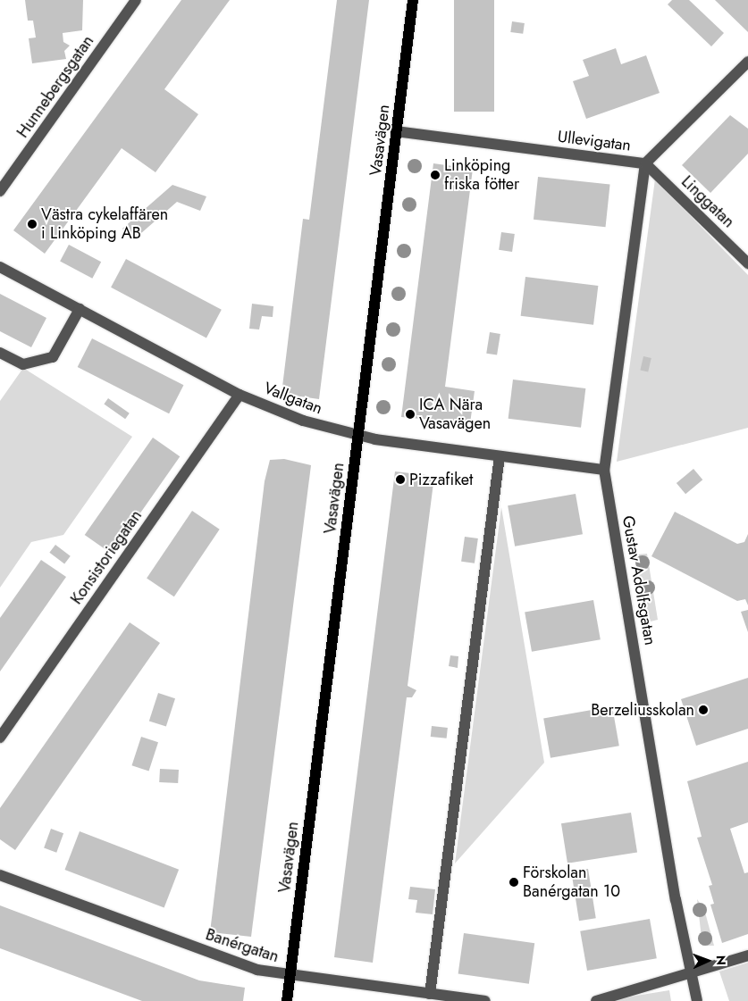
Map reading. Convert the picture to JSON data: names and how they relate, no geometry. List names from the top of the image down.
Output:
{
  "streets": {
    "main road": ["Vasavägen"],
    "street": [
      "Hunnebergsgatan",
      "Ullevigatan",
      "Linggatan",
      "Vallgatan",
      "Konsistoriegatan",
      "Gustav Adolfsgatan",
      "Banérgatan"
    ]
  },
  "crossings": [
    ["Vasavägen", "Ullevigatan"],
    ["Vasavägen", "Vallgatan"],
    ["Vasavägen", "Banérgatan"],
    ["Ullevigatan", "Linggatan"],
    ["Ullevigatan", "Gustav Adolfsgatan"],
    ["Linggatan", "Gustav Adolfsgatan"],
    ["Vallgatan", "Konsistoriegatan"],
    ["Vallgatan", "Gustav Adolfsgatan"]
  ],
  "places": [
    "Linköping friska fötter",
    "Västra cykelaffären i Linköping AB",
    "ICA Nära Vasavägen",
    "Pizzafiket",
    "Berzeliusskolan",
    "Förskolan Banérgatan 10"
  ],
  "north": "right"
}
